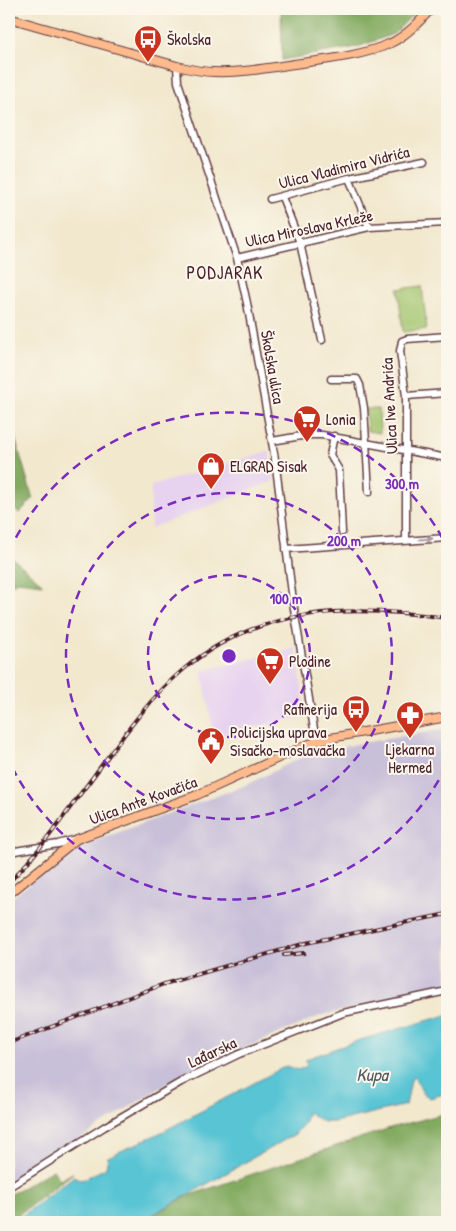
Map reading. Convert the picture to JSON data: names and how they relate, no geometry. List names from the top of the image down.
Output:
{
  "streets": {
    "main road": ["Ulica Ante Kovačića"],
    "street": [
      "Ulica Vladimira Vidrića",
      "Ulica Miroslava Krleže",
      "Školska ulica",
      "Ulica Ive Andrića",
      "Lađarska"
    ]
  },
  "crossings": [
    ["Ulica Miroslava Krleže", "Školska ulica"],
    ["Školska ulica", "Ulica Ante Kovačića"]
  ],
  "districts": ["PODJARAK"],
  "water": ["Kupa"],
  "places": {
    "bus stop": ["Školska", "Rafinerija"],
    "supermarket": ["Lonia", "Plodine"],
    "shop": ["ELGRAD Sisak"],
    "pharmacy": ["Ljekarna Hermed"],
    "public building": ["Policijska uprava Sisačko-moslavačka"]
  },
  "rings": ["300 m", "200 m", "100 m"]
}
